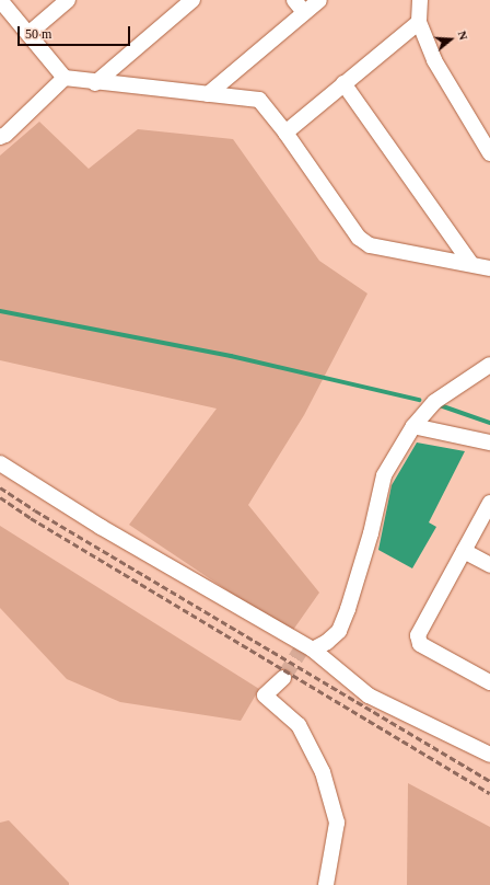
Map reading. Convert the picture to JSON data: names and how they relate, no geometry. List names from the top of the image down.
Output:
{
  "scale_bar": "50 m",
  "north": "right"
}
